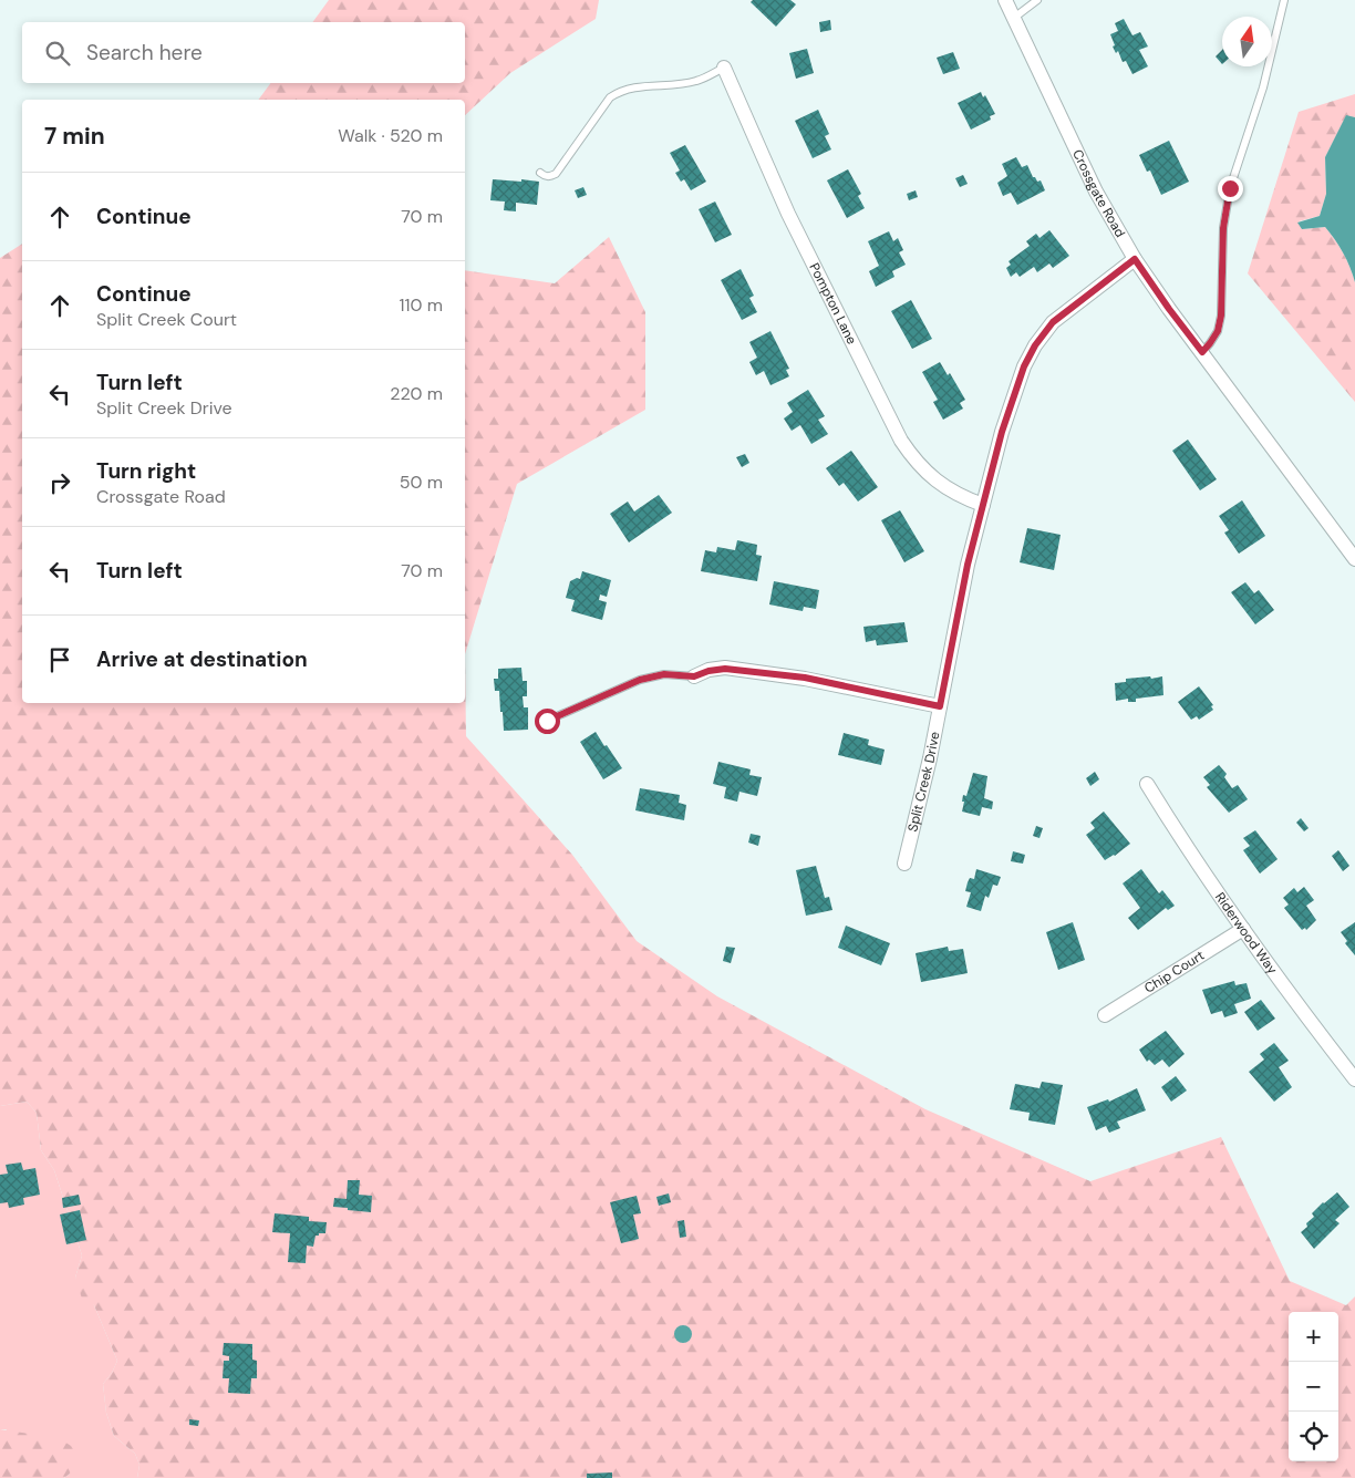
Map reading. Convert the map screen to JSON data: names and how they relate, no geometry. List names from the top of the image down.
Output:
{
  "streets": {
    "street": [
      "Crossgate Road",
      "Pompton Lane",
      "Split Creek Drive",
      "Riderwood Way",
      "Chip Court"
    ]
  },
  "crossings": [
    ["Crossgate Road", "Split Creek Drive"],
    ["Pompton Lane", "Split Creek Drive"],
    ["Riderwood Way", "Chip Court"]
  ],
  "north": "top",
  "page": {
    "search": "Search here",
    "heading": ["7 min", "Walk · 520 m"],
    "list": [
      ["Continue", "70 m"],
      ["Continue", "Split Creek Court", "110 m"],
      ["Turn left", "Split Creek Drive", "220 m"],
      ["Turn right", "Crossgate Road", "50 m"],
      ["Turn left", "70 m"],
      "Arrive at destination"
    ],
    "map_buttons": ["+", "−"]
  }
}
